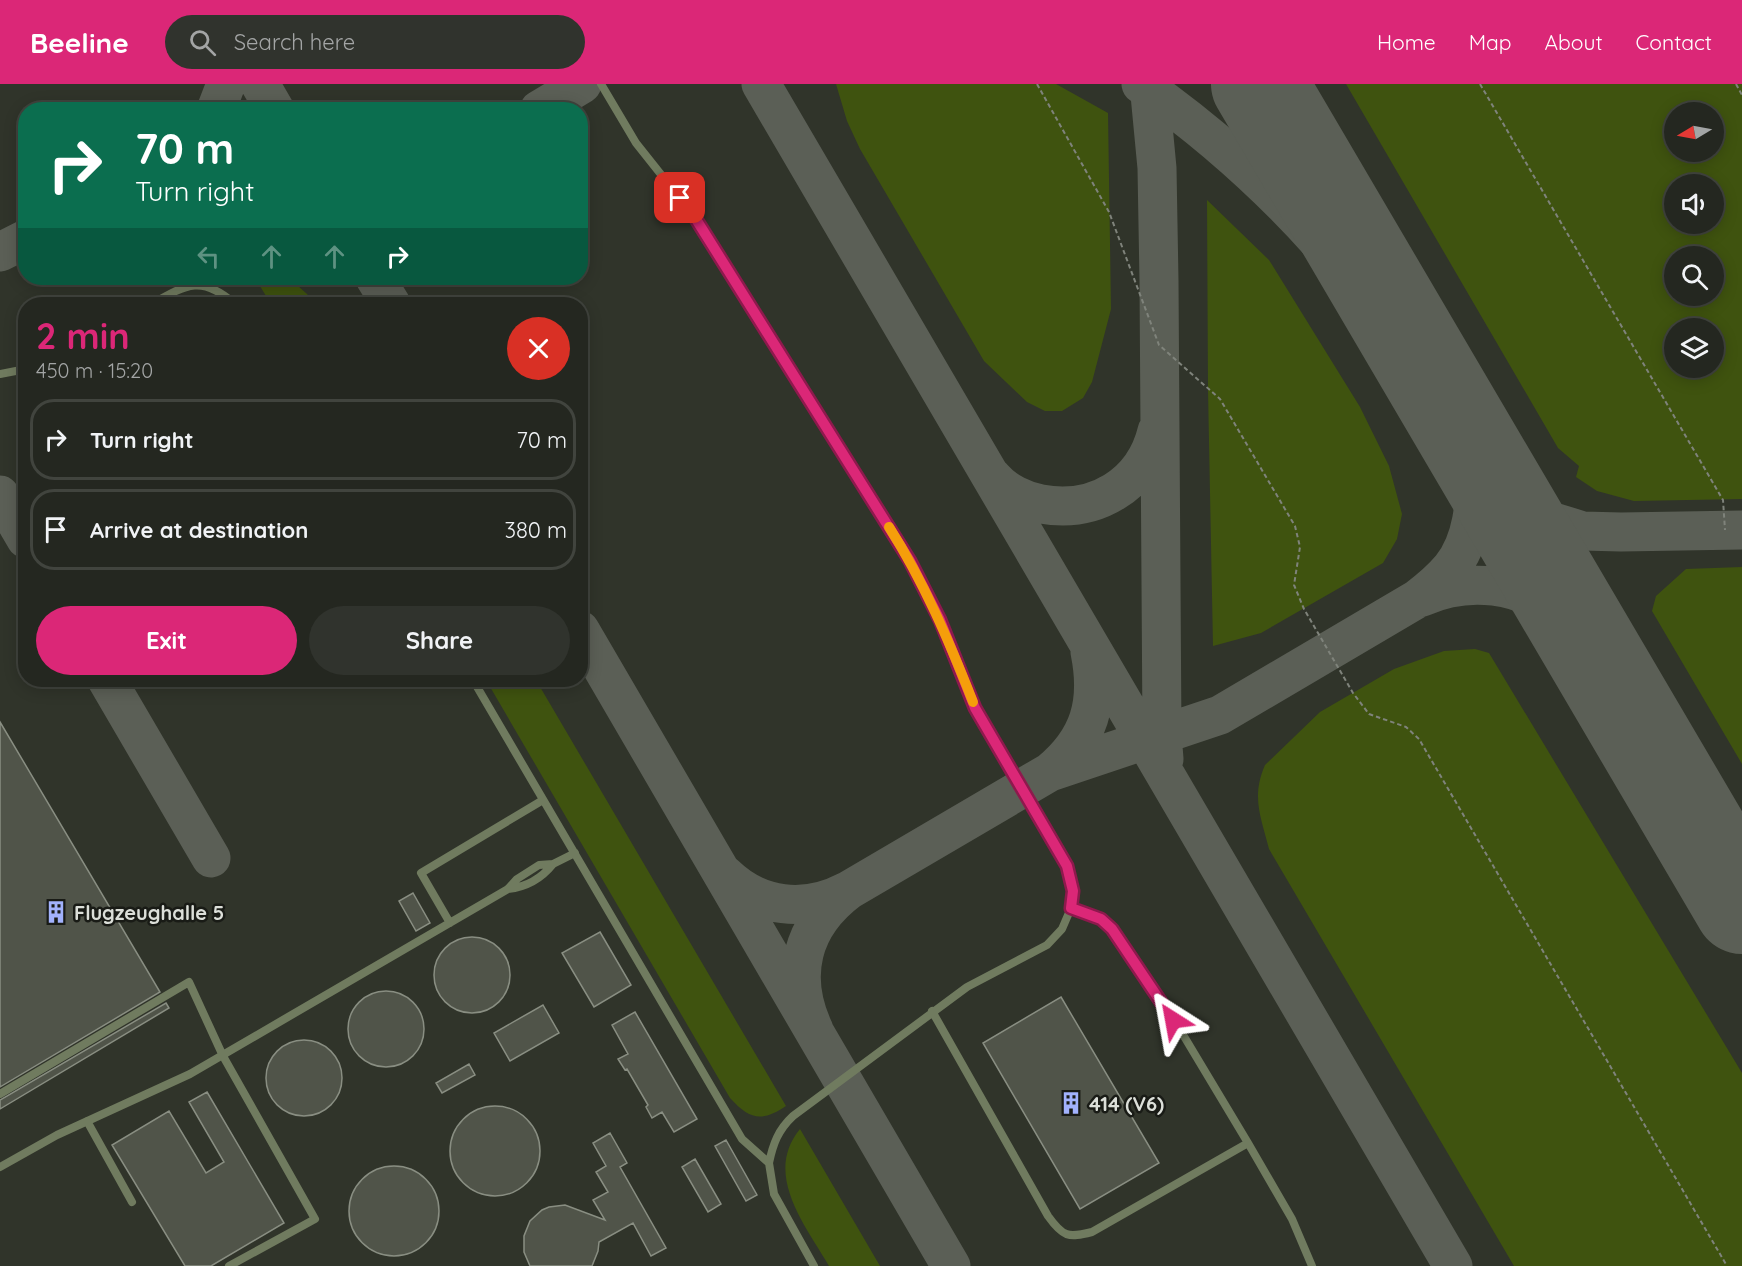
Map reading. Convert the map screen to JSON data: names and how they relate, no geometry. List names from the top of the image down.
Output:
{
  "places": {
    "building": ["Flugzeughalle 5", "414 (V6)"]
  },
  "north": "left",
  "page": {
    "header": "Beeline",
    "search": "Search here",
    "nav": [
      "Home",
      "Map",
      "About",
      "Contact"
    ],
    "turn": ["70 m", "Turn right"],
    "heading": ["2 min", "450 m · 15:20"],
    "list": [
      {
        "name": "Turn right",
        "value": "70 m"
      },
      {
        "name": "Arrive at destination",
        "value": "380 m"
      }
    ],
    "buttons": ["Exit", "Share"]
  }
}
